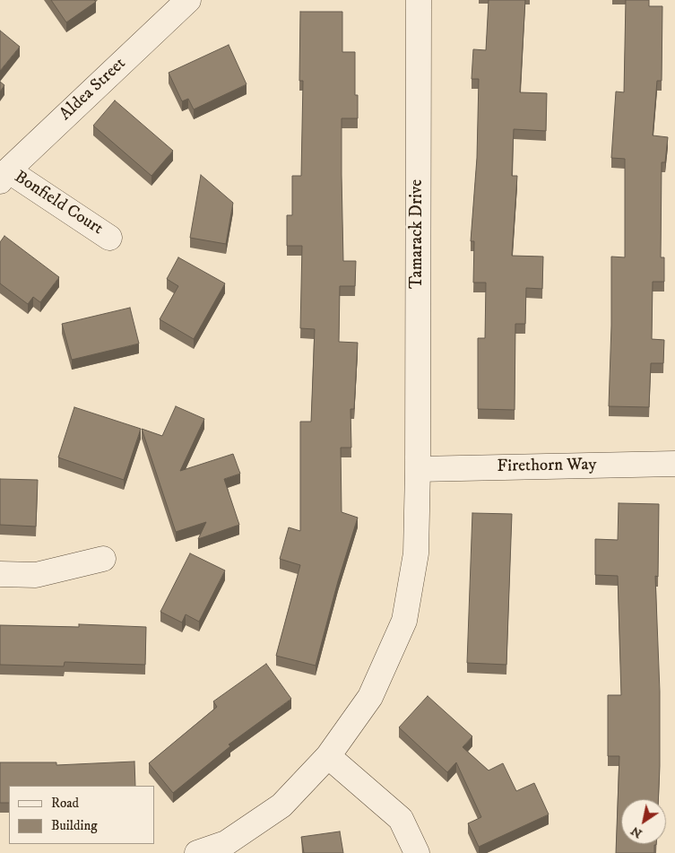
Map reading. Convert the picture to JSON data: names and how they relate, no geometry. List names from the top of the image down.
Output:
{
  "streets": {
    "street": [
      "Aldea Street",
      "Bonfield Court",
      "Tamarack Drive",
      "Firethorn Way"
    ]
  },
  "crossings": [
    ["Aldea Street", "Bonfield Court"],
    ["Tamarack Drive", "Firethorn Way"]
  ],
  "legend": ["Road", "Building"],
  "north": "bottom left"
}
